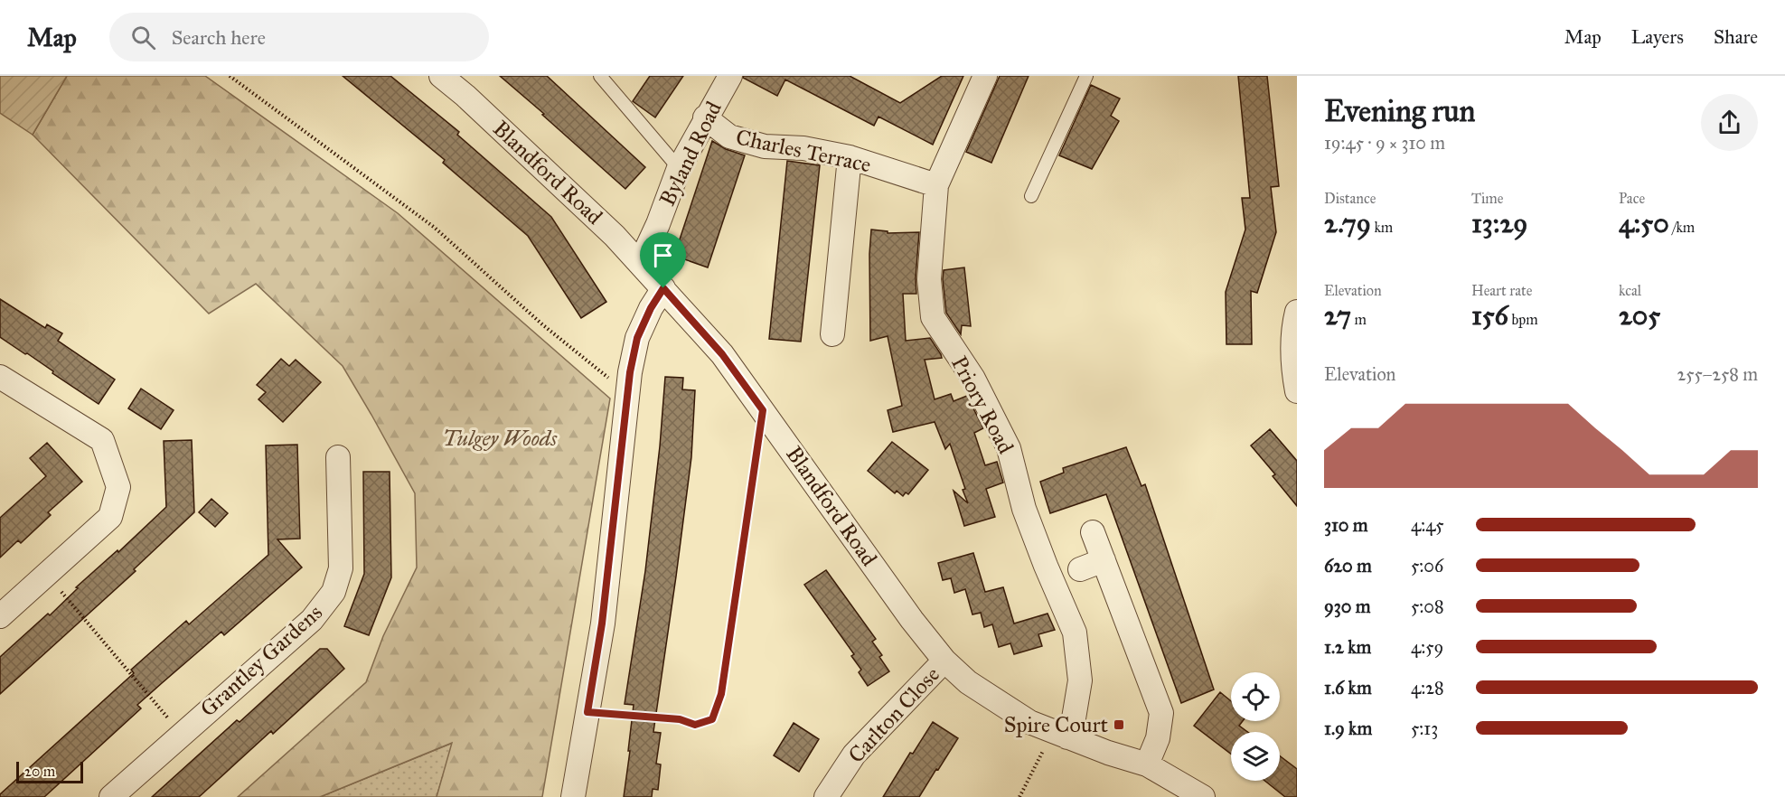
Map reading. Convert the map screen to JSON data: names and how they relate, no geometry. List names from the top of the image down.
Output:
{
  "streets": {
    "street": [
      "Charles Terrace",
      "Byland Road",
      "Blandford Road",
      "Priory Road",
      "Grantley Gardens",
      "Carlton Close"
    ]
  },
  "crossings": [
    ["Charles Terrace", "Byland Road"],
    ["Charles Terrace", "Priory Road"],
    ["Byland Road", "Blandford Road"],
    ["Blandford Road", "Priory Road"],
    ["Blandford Road", "Carlton Close"]
  ],
  "parks": ["Tulgey Woods"],
  "places": {
    "transit": ["Spire Court"]
  },
  "scale_bar": "20 m",
  "page": {
    "header": "Map",
    "search": "Search here",
    "nav": ["Map", "Layers", "Share"],
    "heading": ["Evening run", "19:45 · 9 × 310 m"],
    "stats": [
      ["Distance", "2.79 km"],
      ["Time", "13:29"],
      ["Pace", "4:50 /km"],
      ["Elevation", "27 m"],
      ["Heart rate", "156 bpm"],
      ["kcal", "205"]
    ],
    "chart": ["Elevation", "255–258 m"],
    "list": [
      {
        "name": "310 m",
        "note": "4:45"
      },
      {
        "name": "620 m",
        "note": "5:06"
      },
      {
        "name": "930 m",
        "note": "5:08"
      },
      {
        "name": "1.2 km",
        "note": "4:59"
      },
      {
        "name": "1.6 km",
        "note": "4:28"
      },
      {
        "name": "1.9 km",
        "note": "5:13"
      }
    ],
    "scale": "20 m"
  }
}
